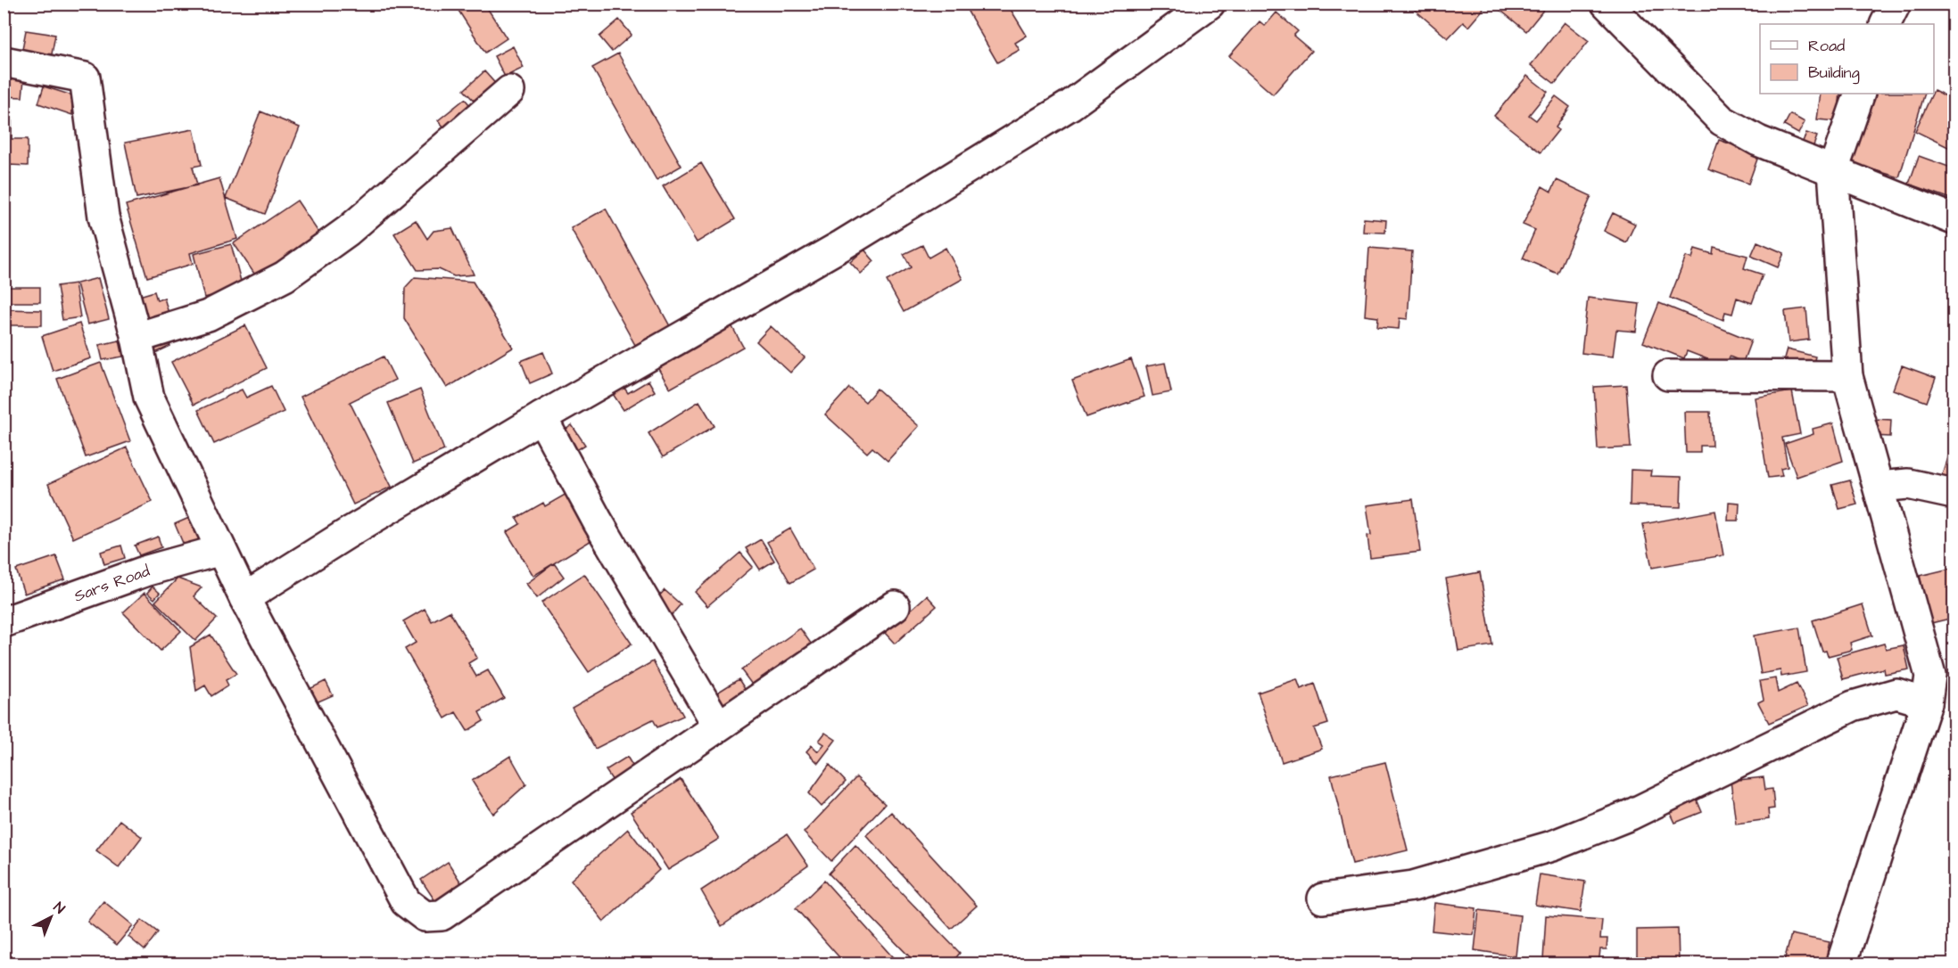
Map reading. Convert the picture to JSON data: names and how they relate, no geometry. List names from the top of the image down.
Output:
{
  "streets": {
    "street": ["Sars Road"]
  },
  "legend": ["Road", "Building"],
  "north": "top right"
}
